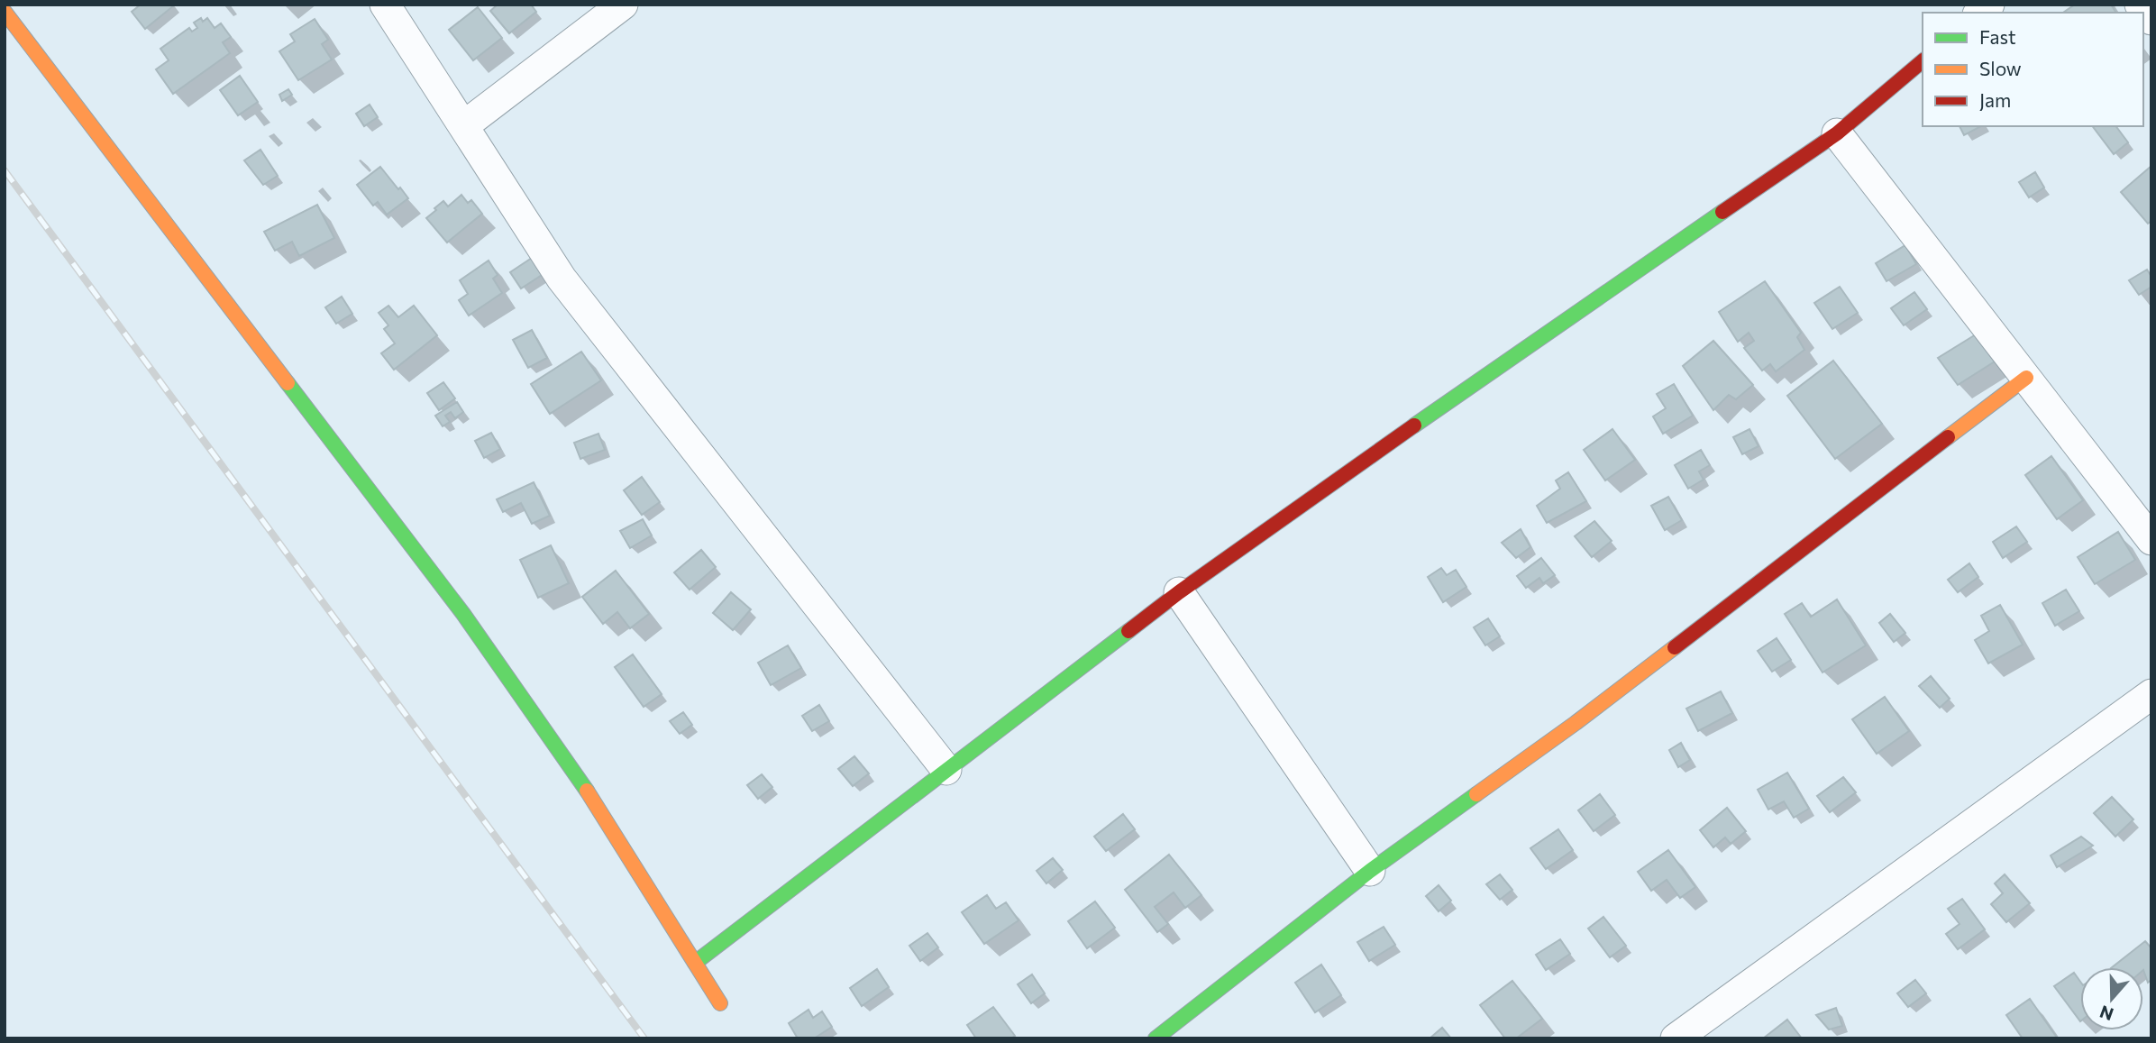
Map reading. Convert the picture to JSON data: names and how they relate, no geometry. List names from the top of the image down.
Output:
{
  "legend": ["Fast", "Slow", "Jam"],
  "north": "bottom"
}
